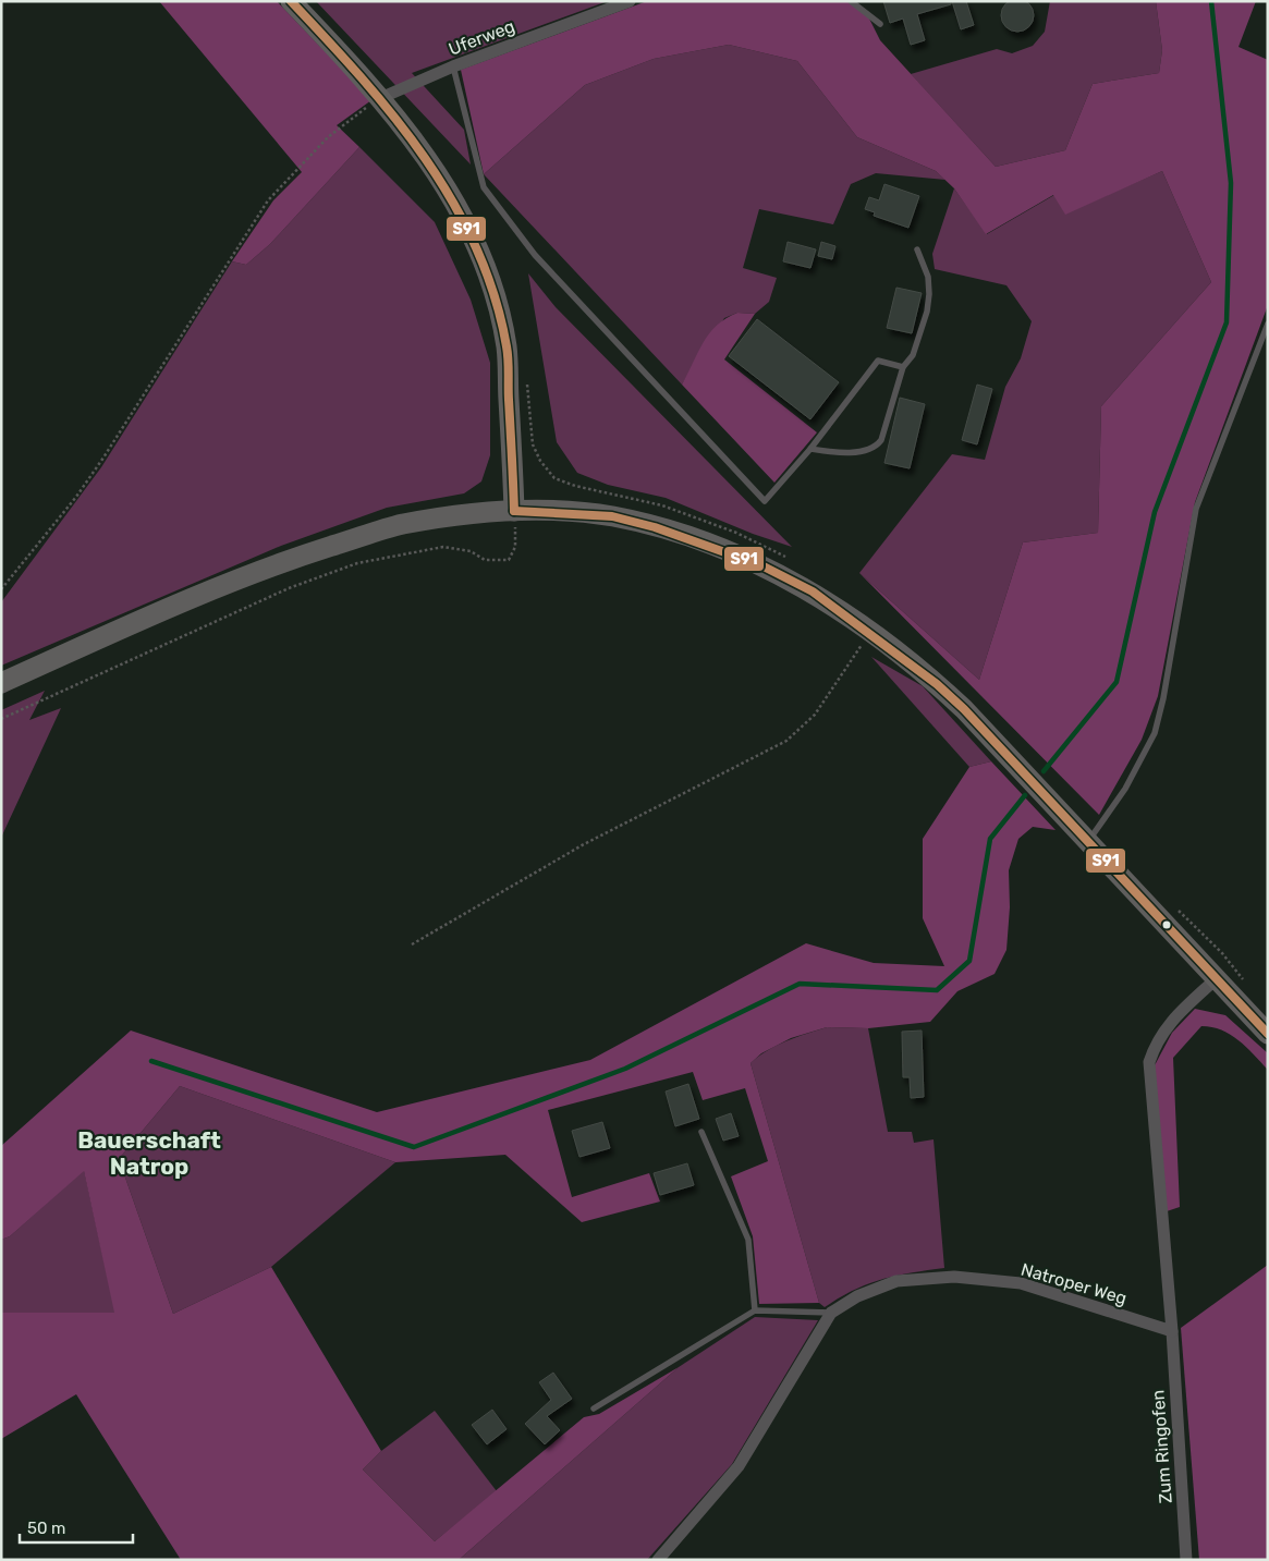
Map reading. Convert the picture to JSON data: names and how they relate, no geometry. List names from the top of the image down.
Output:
{
  "streets": {
    "street": ["Uferweg", "Natroper Weg", "Zum Ringofen"]
  },
  "crossings": [
    ["Natroper Weg", "Zum Ringofen"]
  ],
  "districts": ["Bauerschaft Natrop"],
  "lines": ["transit line S91"],
  "scale_bar": "50 m"
}
